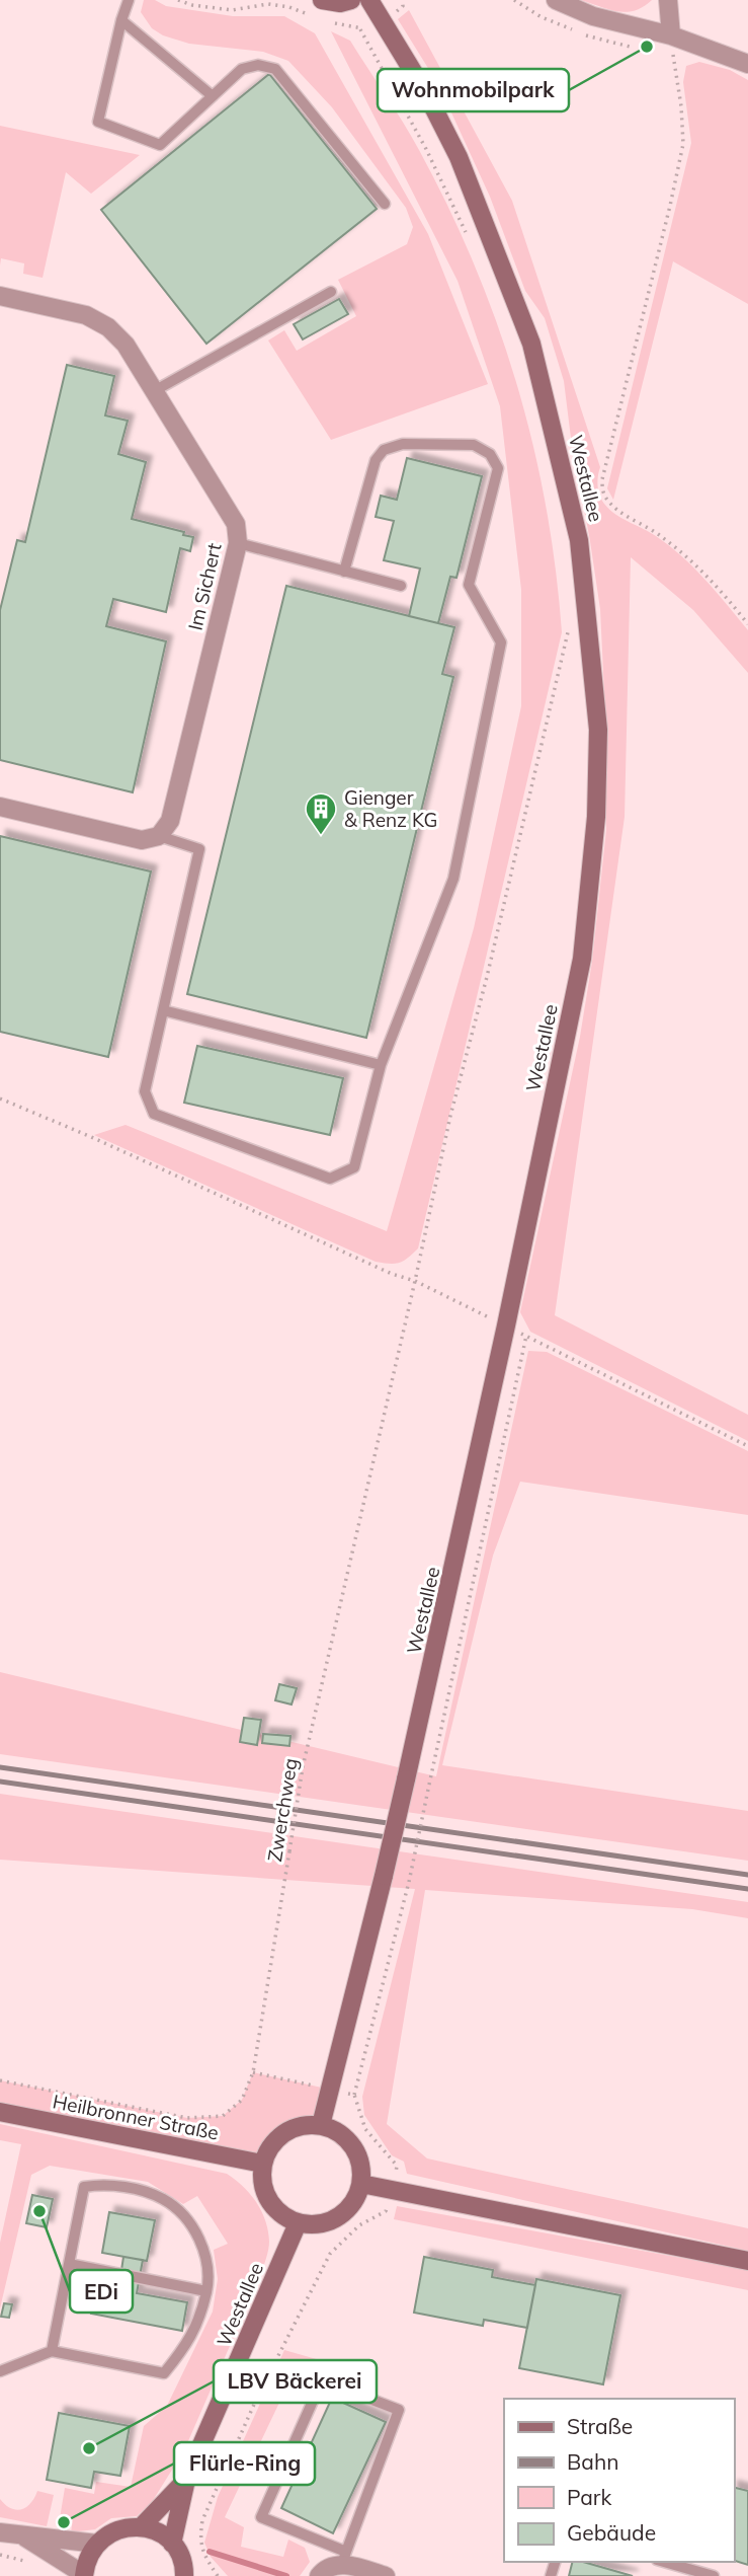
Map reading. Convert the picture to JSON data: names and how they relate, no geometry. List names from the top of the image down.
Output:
{
  "streets": {
    "main road": ["Westallee", "Heilbronner Straße"],
    "street": ["Im Sichert"],
    "path": ["Zwerchweg"]
  },
  "crossings": [
    ["Westallee", "Heilbronner Straße"]
  ],
  "places": {
    "other": [
      "Wohnmobilpark",
      "EDi",
      "LBV Bäckerei",
      "Flürle-Ring"
    ],
    "building": ["Gienger & Renz KG"]
  },
  "legend": [
    "Straße",
    "Bahn",
    "Park",
    "Gebäude"
  ]
}
